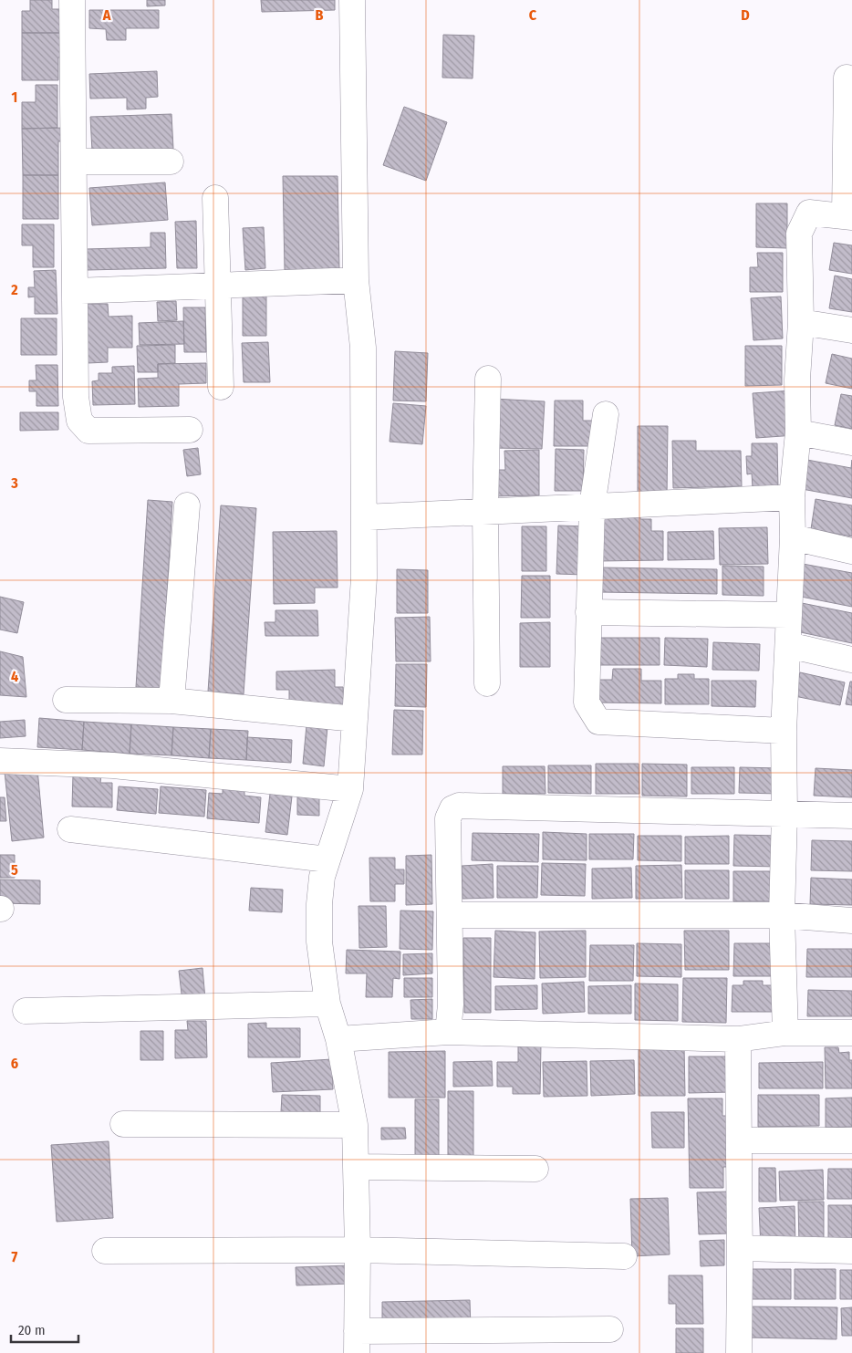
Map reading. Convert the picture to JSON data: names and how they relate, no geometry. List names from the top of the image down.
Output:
{
  "scale_bar": "20 m",
  "grid": {
    "columns": [
      "A",
      "B",
      "C",
      "D"
    ],
    "rows": [
      "1",
      "2",
      "3",
      "4",
      "5",
      "6",
      "7"
    ]
  }
}
